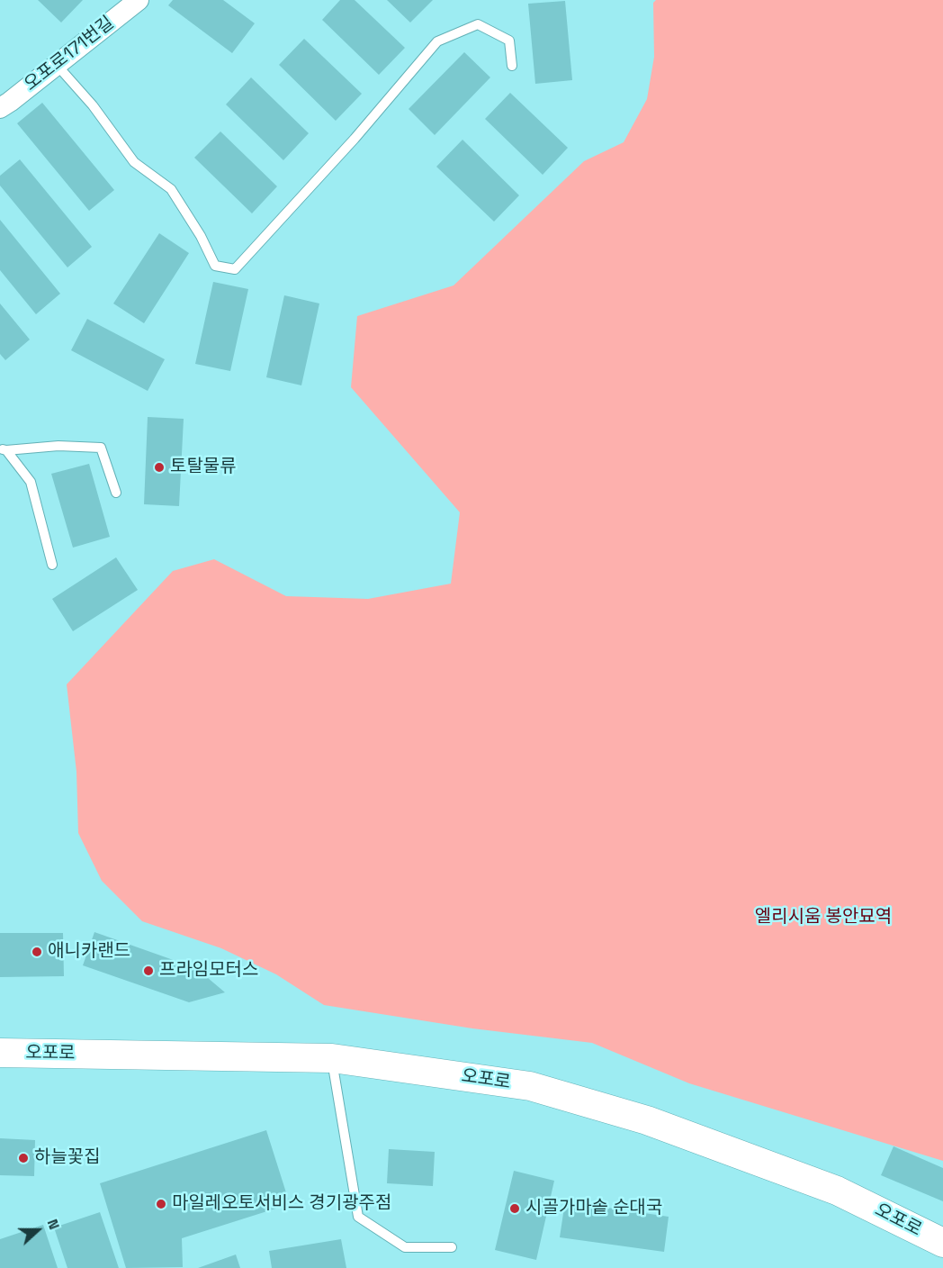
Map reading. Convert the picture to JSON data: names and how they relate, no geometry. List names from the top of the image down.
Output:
{
  "streets": {
    "street": ["오포로171번길", "오포로"]
  },
  "parks": ["엘리시움 봉안묘역"],
  "places": [
    "토탈물류",
    "애니카랜드",
    "프라임모터스",
    "하늘꽃집",
    "마일레오토서비스 경기광주점",
    "시골가마솥 순대국"
  ],
  "north": "right"
}
